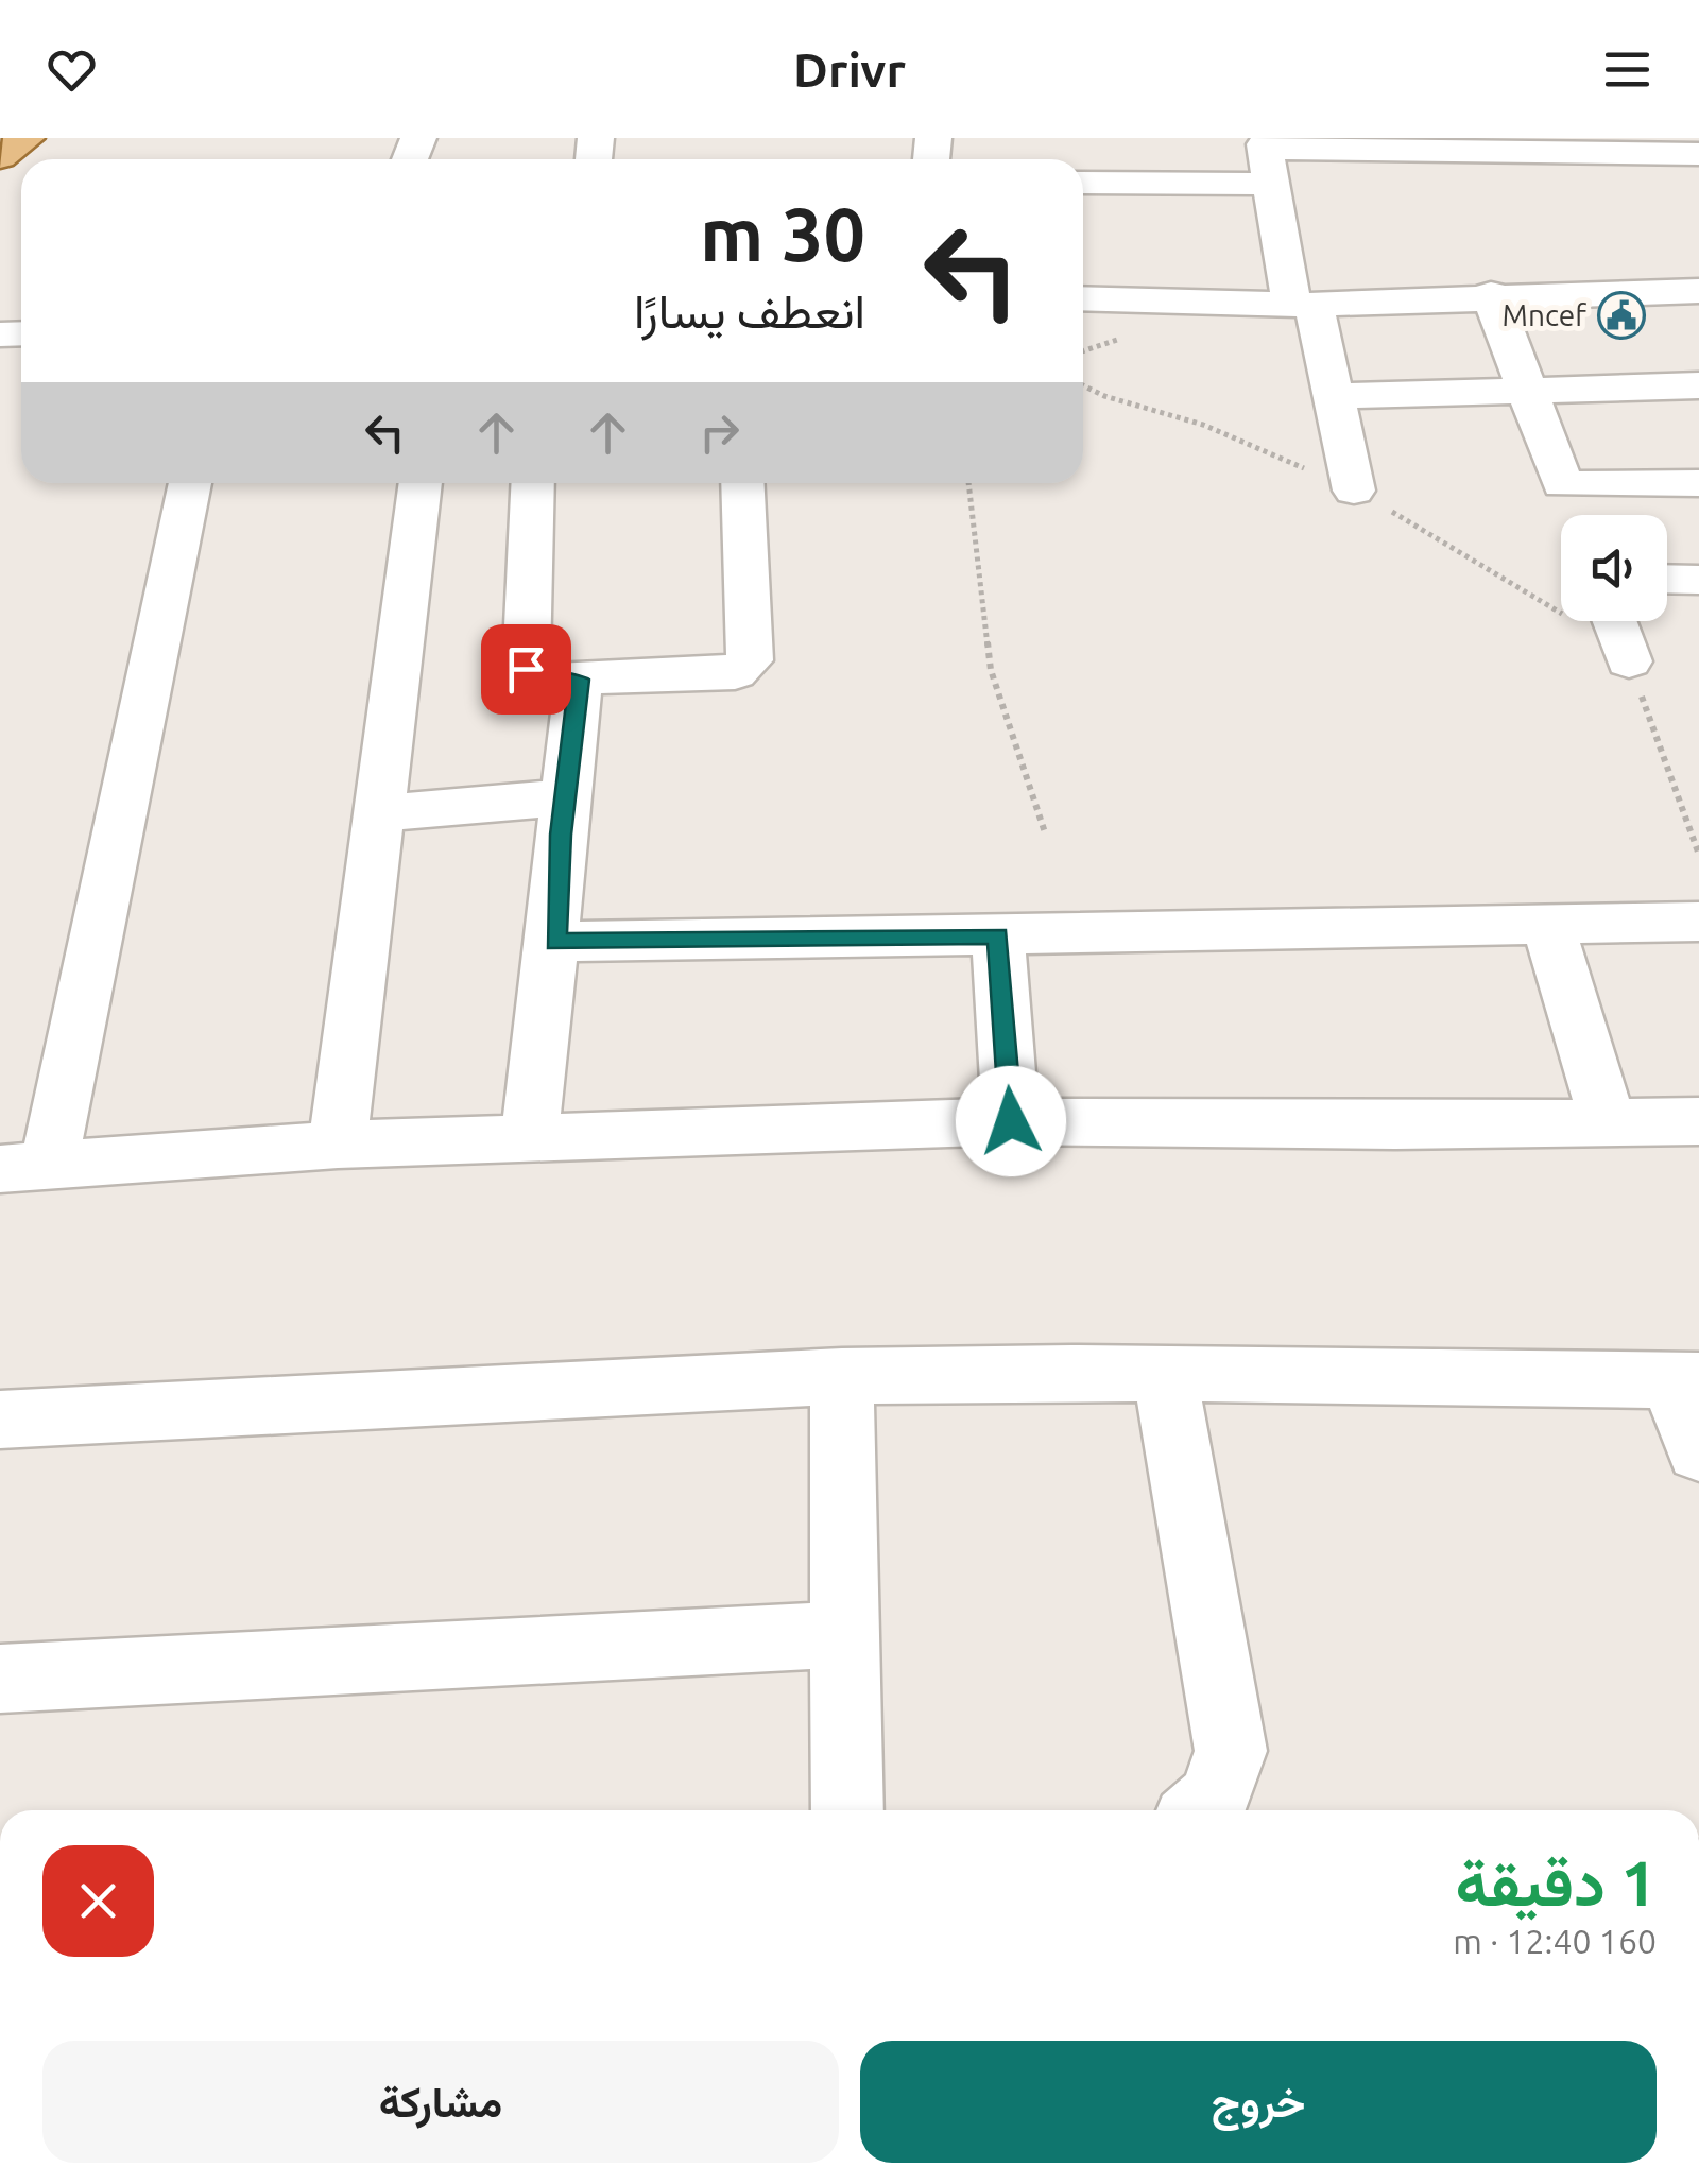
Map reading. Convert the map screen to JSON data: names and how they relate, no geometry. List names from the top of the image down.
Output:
{
  "places": {
    "public building": ["Mncef"]
  },
  "page": {
    "header": "Drivr",
    "turn": ["30 m", "انعطف يسارًا"],
    "heading": ["1 دقيقة", "160 m · 12:40"],
    "buttons": ["خروج", "مشاركة"]
  }
}
